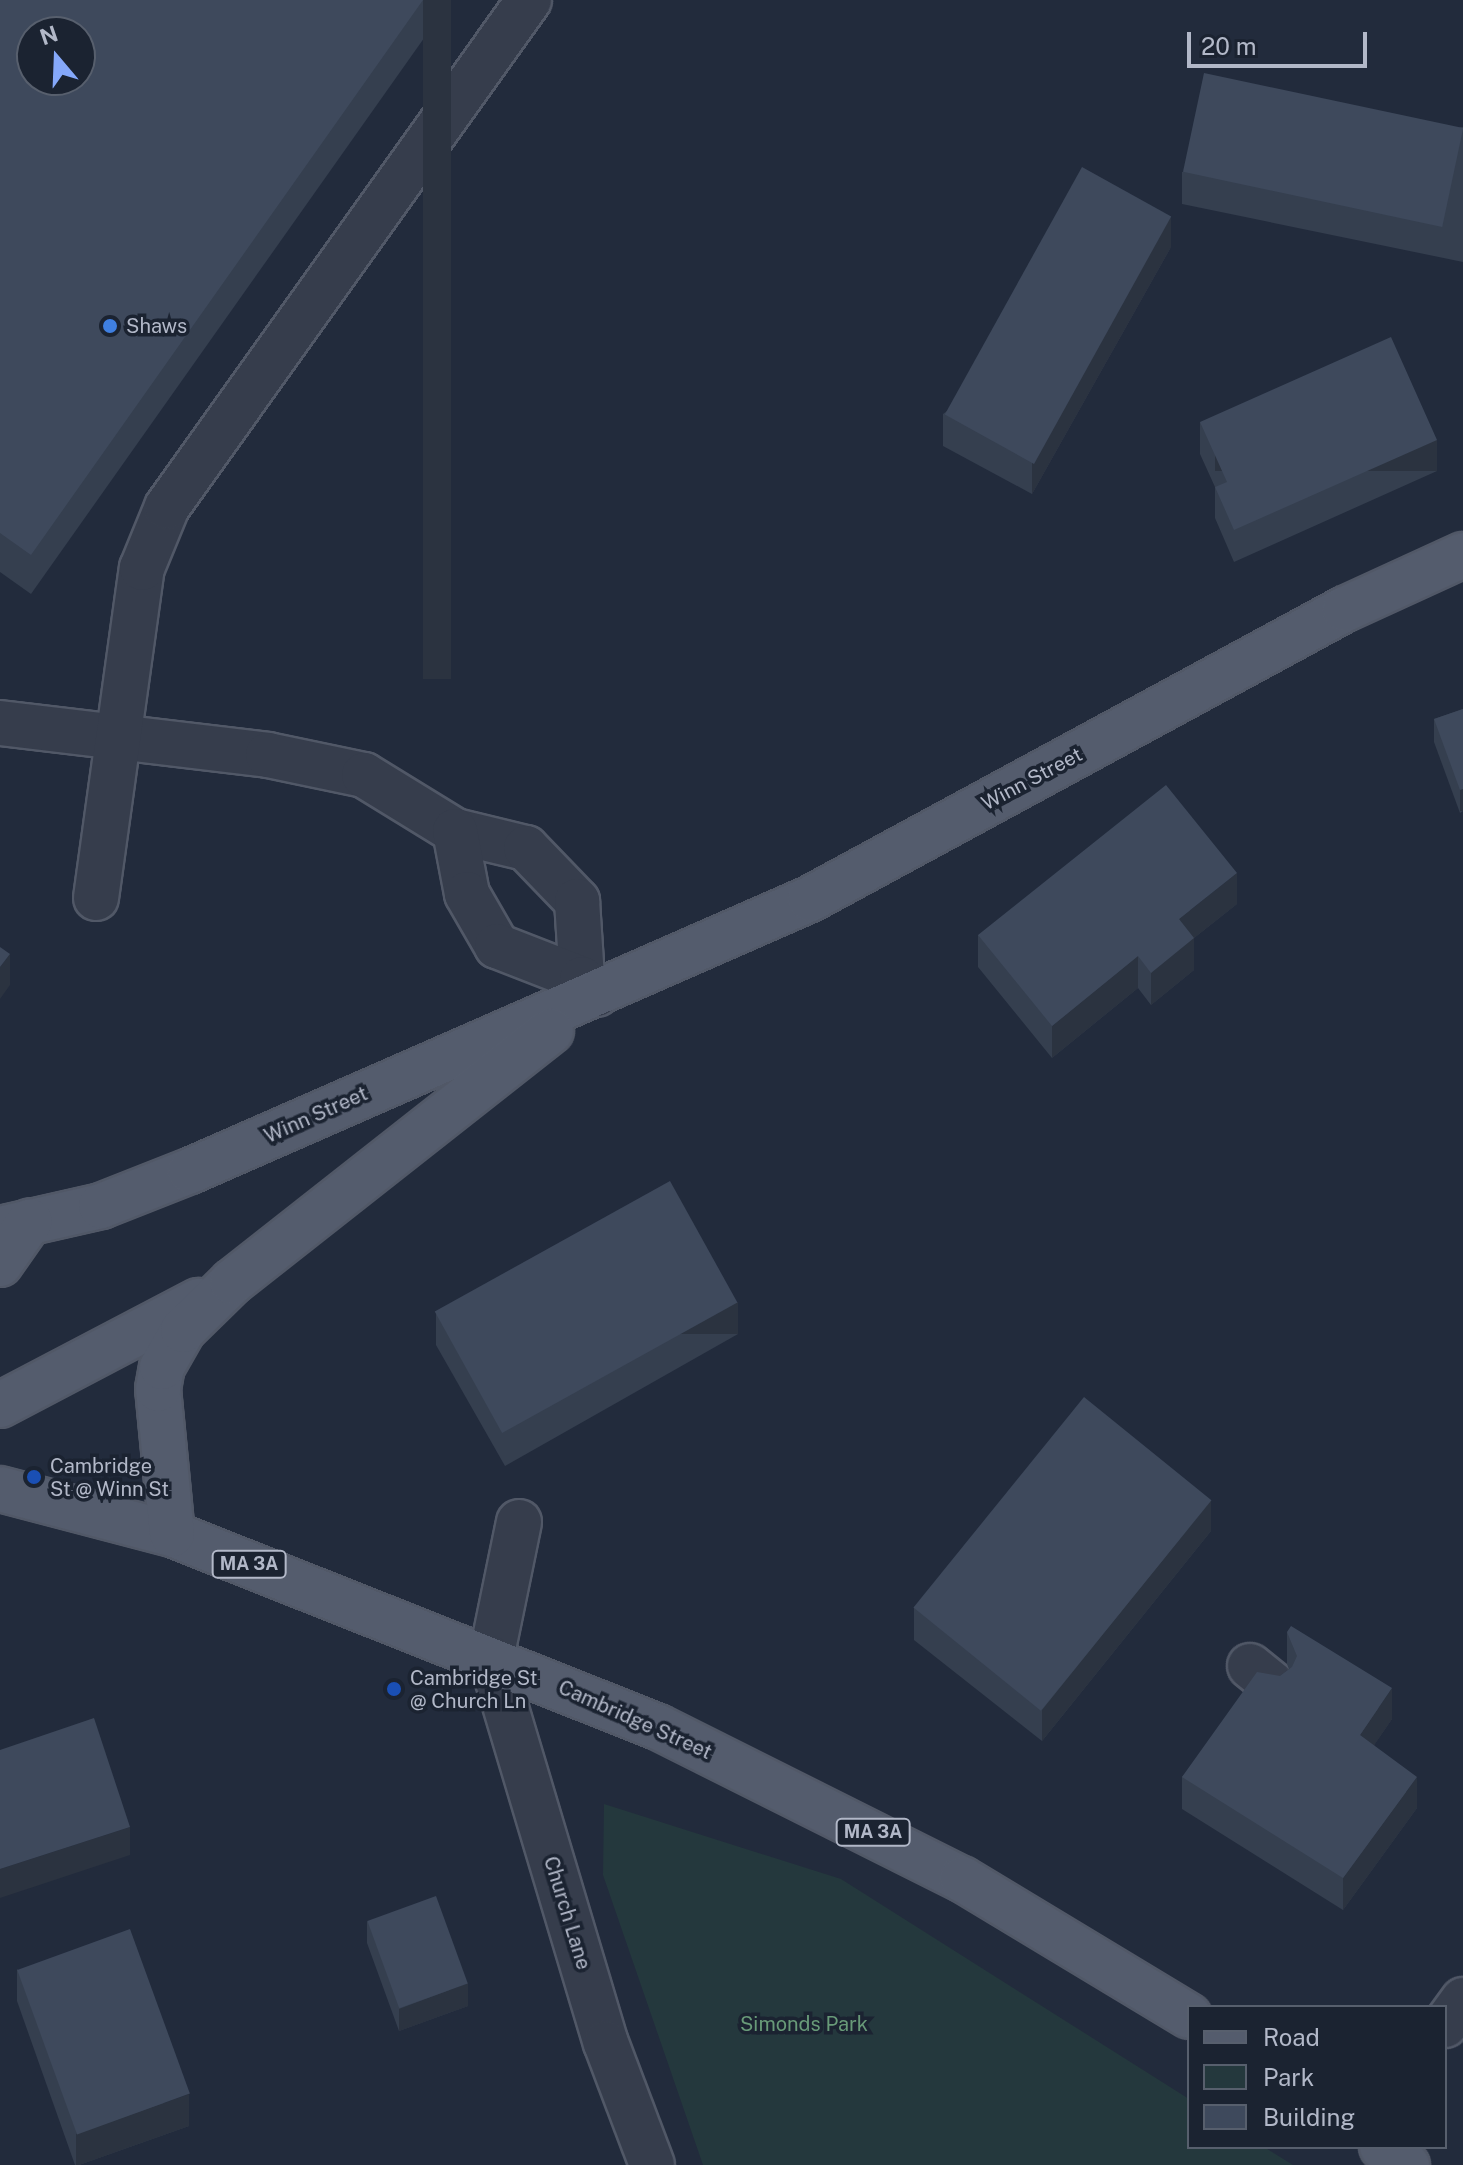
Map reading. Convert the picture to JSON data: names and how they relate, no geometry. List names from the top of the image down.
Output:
{
  "streets": {
    "main road": ["Winn Street", "MA 3A", "Cambridge Street"],
    "street": ["Church Lane"]
  },
  "crossings": [
    ["Winn Street", "Cambridge Street"],
    ["Cambridge Street", "Church Lane"]
  ],
  "parks": ["Simonds Park"],
  "places": ["Shaws", "Cambridge St @ Winn St", "Cambridge St @ Church Ln"],
  "legend": ["Road", "Park", "Building"],
  "scale_bar": "20 m",
  "north": "top"
}
